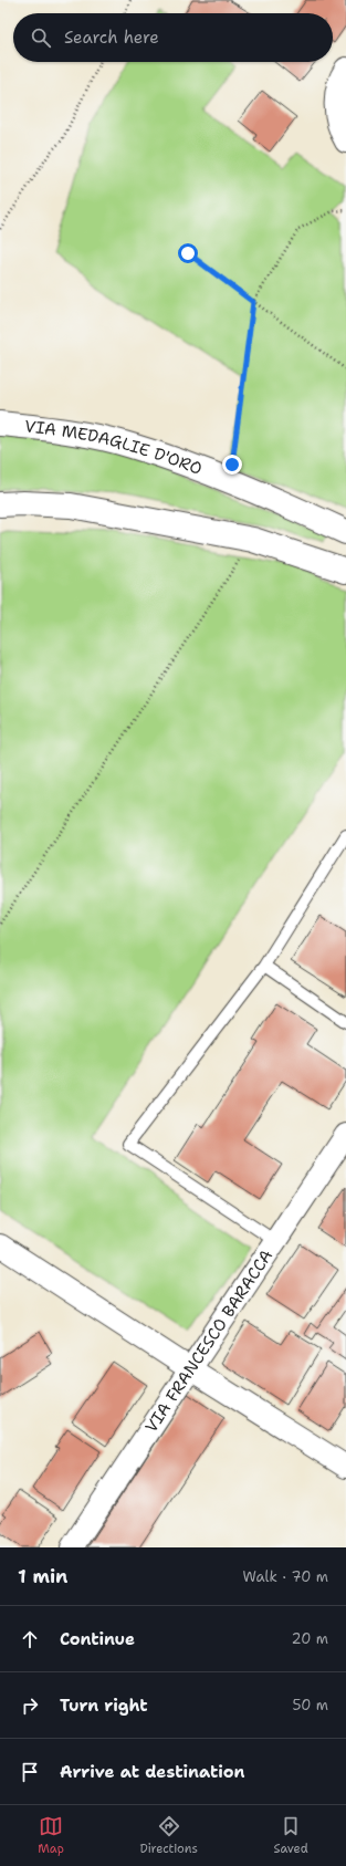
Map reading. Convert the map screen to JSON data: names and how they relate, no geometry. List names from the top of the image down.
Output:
{
  "streets": {
    "street": ["VIA MEDAGLIE D'ORO", "VIA FRANCESCO BARACCA"]
  },
  "page": {
    "search": "Search here",
    "heading": ["1 min", "Walk · 70 m"],
    "list": [
      ["Continue", "20 m"],
      ["Turn right", "50 m"],
      "Arrive at destination"
    ],
    "nav": ["Map", "Directions", "Saved"]
  }
}
